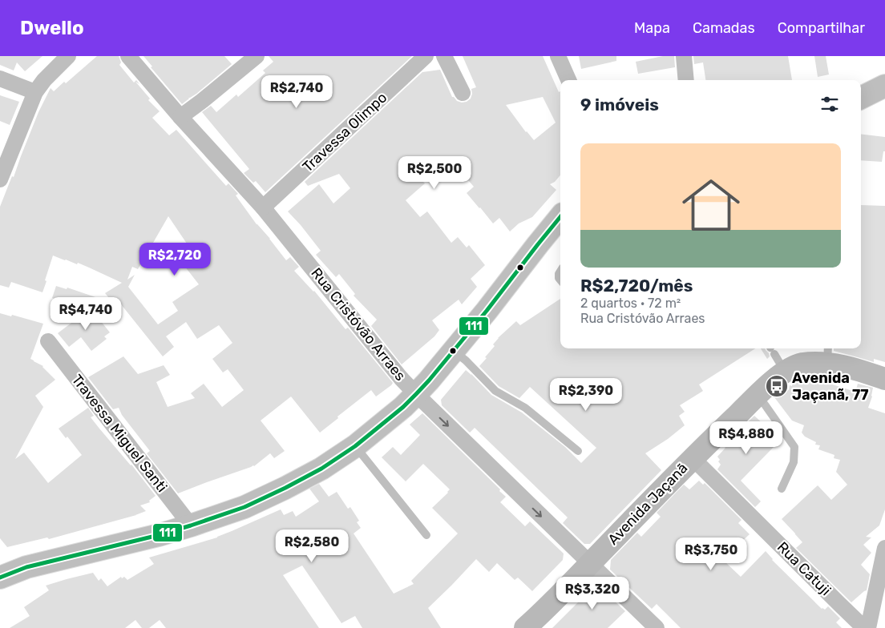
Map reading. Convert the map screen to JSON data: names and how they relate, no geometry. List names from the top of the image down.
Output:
{
  "streets": {
    "street": [
      "Travessa Olimpo",
      "Rua Cristóvão Arraes",
      "Travessa Miguel Santi",
      "Avenida Jaçanã",
      "Rua Catuji"
    ]
  },
  "crossings": [
    ["Travessa Olimpo", "Rua Cristóvão Arraes"],
    ["Rua Cristóvão Arraes", "Avenida Jaçanã"],
    ["Avenida Jaçanã", "Rua Catuji"]
  ],
  "places": {
    "bus stop": ["Avenida Jaçanã, 77"]
  },
  "lines": ["transit line 111"],
  "page": {
    "header": "Dwello",
    "nav": ["Mapa", "Camadas", "Compartilhar"],
    "price": [
      "R$2,740",
      "R$2,500",
      "R$2,720",
      "R$4,740",
      "R$2,390",
      "R$4,880",
      "R$2,580",
      "R$3,750",
      "R$3,320"
    ],
    "heading": "9 imóveis",
    "list": [
      {
        "name": "R$2,720/mês",
        "note": "2 quartos · 72 m² · Rua Cristóvão Arraes"
      }
    ]
  }
}
